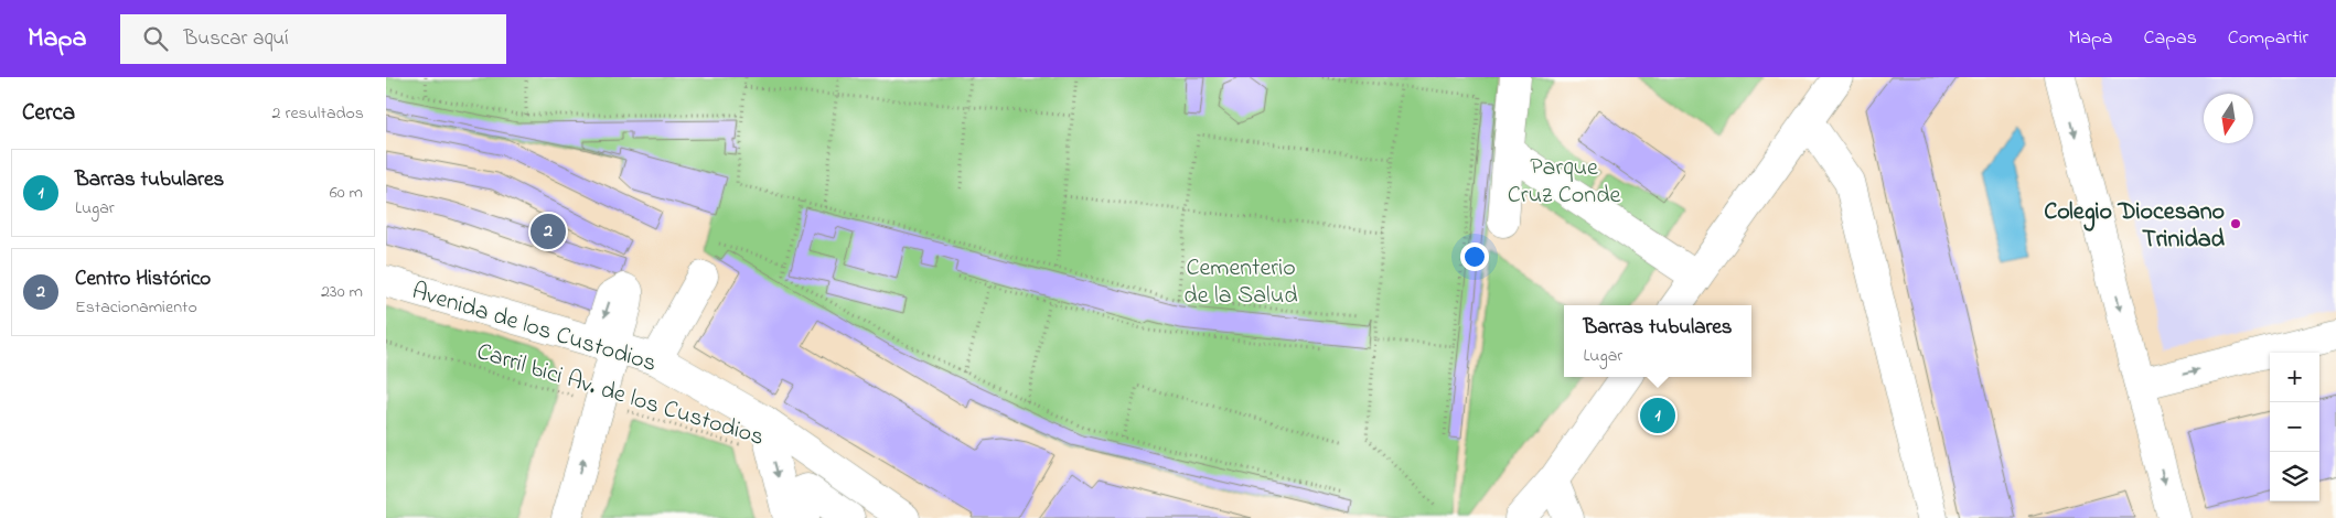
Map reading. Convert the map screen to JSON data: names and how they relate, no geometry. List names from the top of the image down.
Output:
{
  "streets": {
    "street": ["Avenida de los Custodios"],
    "path": ["Carril bici Av. de los Custodios"]
  },
  "parks": ["Parque Cruz Conde", "Cementerio de la Salud"],
  "places": ["Colegio Diocesano Trinidad"],
  "north": "bottom",
  "page": {
    "header": "Mapa",
    "search": "Buscar aquí",
    "nav": ["Mapa", "Capas", "Compartir"],
    "heading": ["Cerca", "2 resultados"],
    "list": [
      {
        "mark": "1",
        "name": "Barras tubulares",
        "note": "Lugar",
        "value": "60 m"
      },
      {
        "mark": "2",
        "name": "Centro Histórico",
        "note": "Estacionamiento",
        "value": "230 m"
      }
    ],
    "pins": ["2", "1"],
    "popup": ["Barras tubulares", "Lugar"],
    "map_buttons": ["+", "−"]
  }
}
